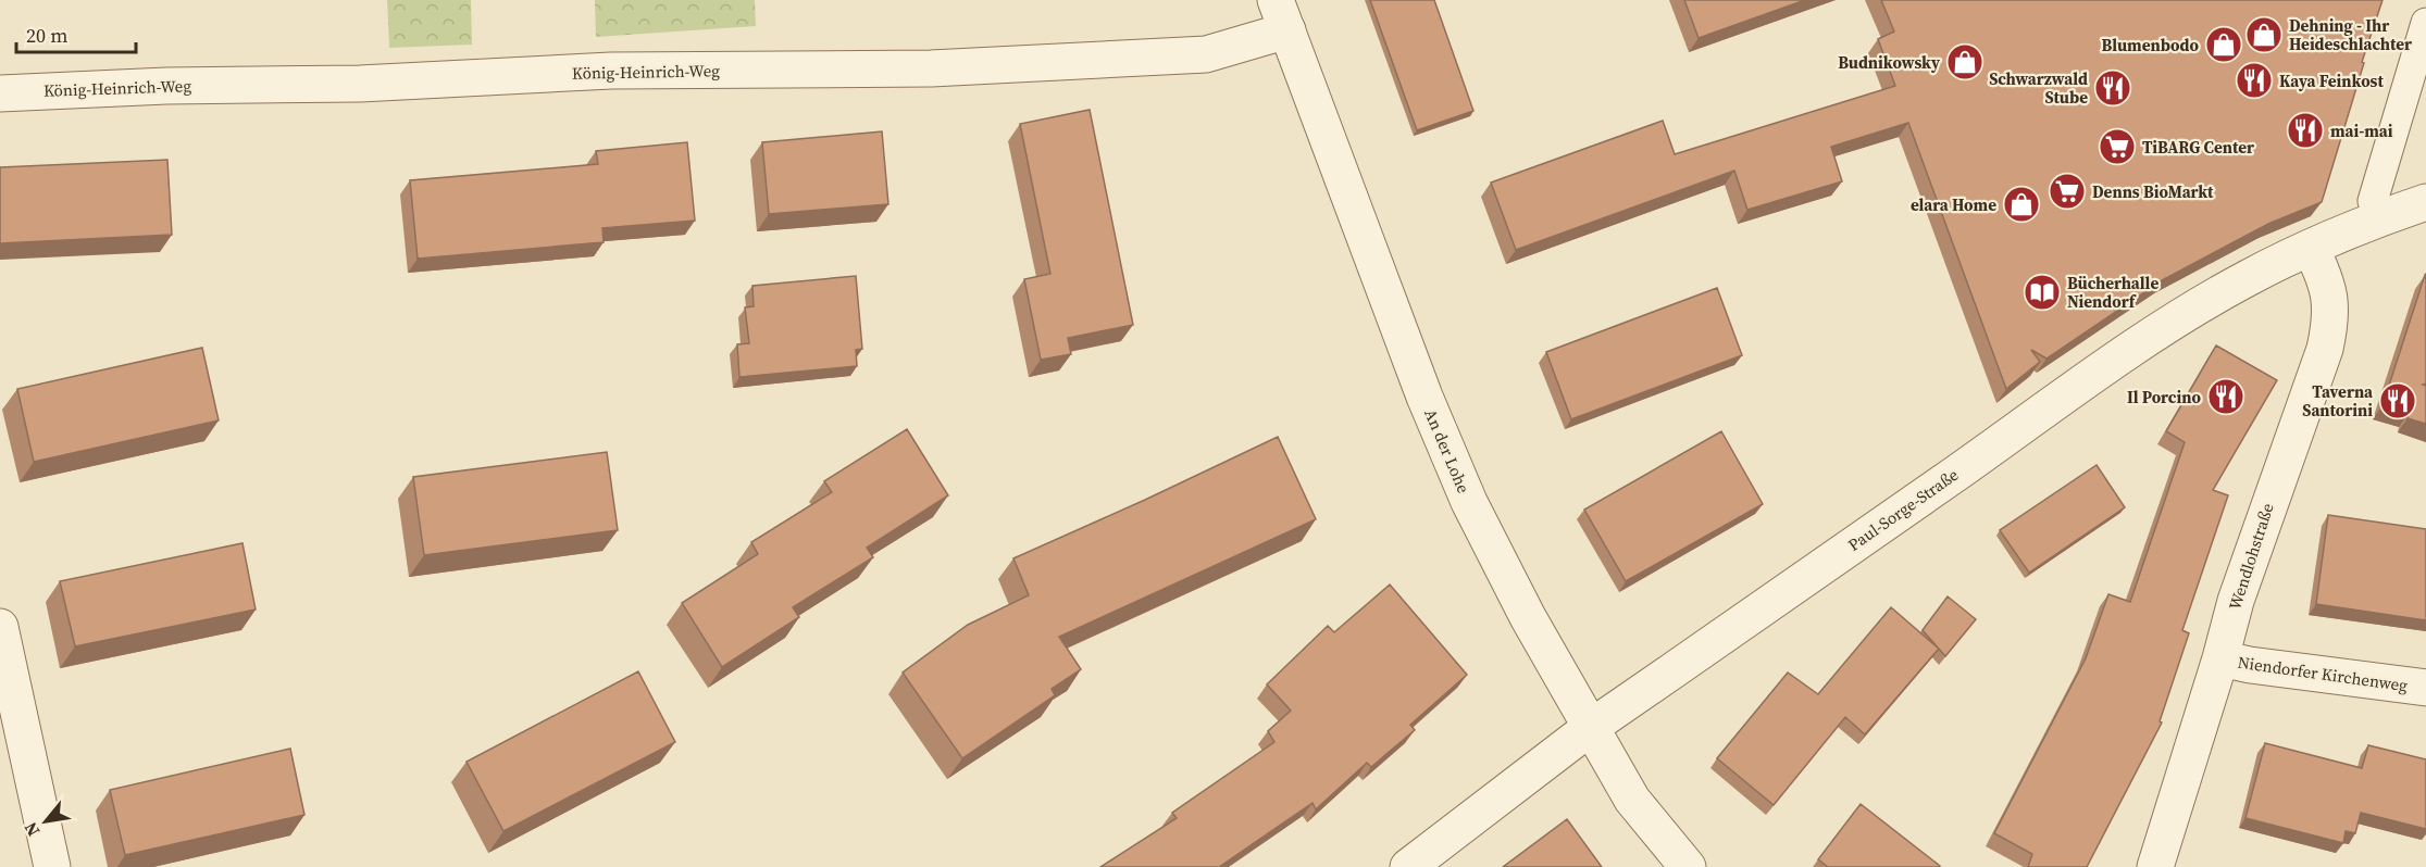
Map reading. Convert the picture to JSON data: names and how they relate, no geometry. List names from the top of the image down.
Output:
{
  "streets": {
    "street": [
      "König-Heinrich-Weg",
      "An der Lohe",
      "Paul-Sorge-Straße",
      "Wendlohstraße",
      "Niendorfer Kirchenweg"
    ]
  },
  "crossings": [
    ["König-Heinrich-Weg", "An der Lohe"],
    ["An der Lohe", "Paul-Sorge-Straße"],
    ["Paul-Sorge-Straße", "Wendlohstraße"],
    ["Wendlohstraße", "Niendorfer Kirchenweg"]
  ],
  "places": {
    "shop": [
      "Dehning - Ihr Heideschlachter",
      "Blumenbodo",
      "Budnikowsky",
      "elara Home"
    ],
    "restaurant": [
      "Kaya Feinkost",
      "Schwarzwald Stube",
      "mai-mai",
      "Il Porcino",
      "Taverna Santorini"
    ],
    "supermarket": ["TiBARG Center", "Denns BioMarkt"],
    "library": ["Bücherhalle Niendorf"]
  },
  "scale_bar": "20 m",
  "north": "bottom left"
}
